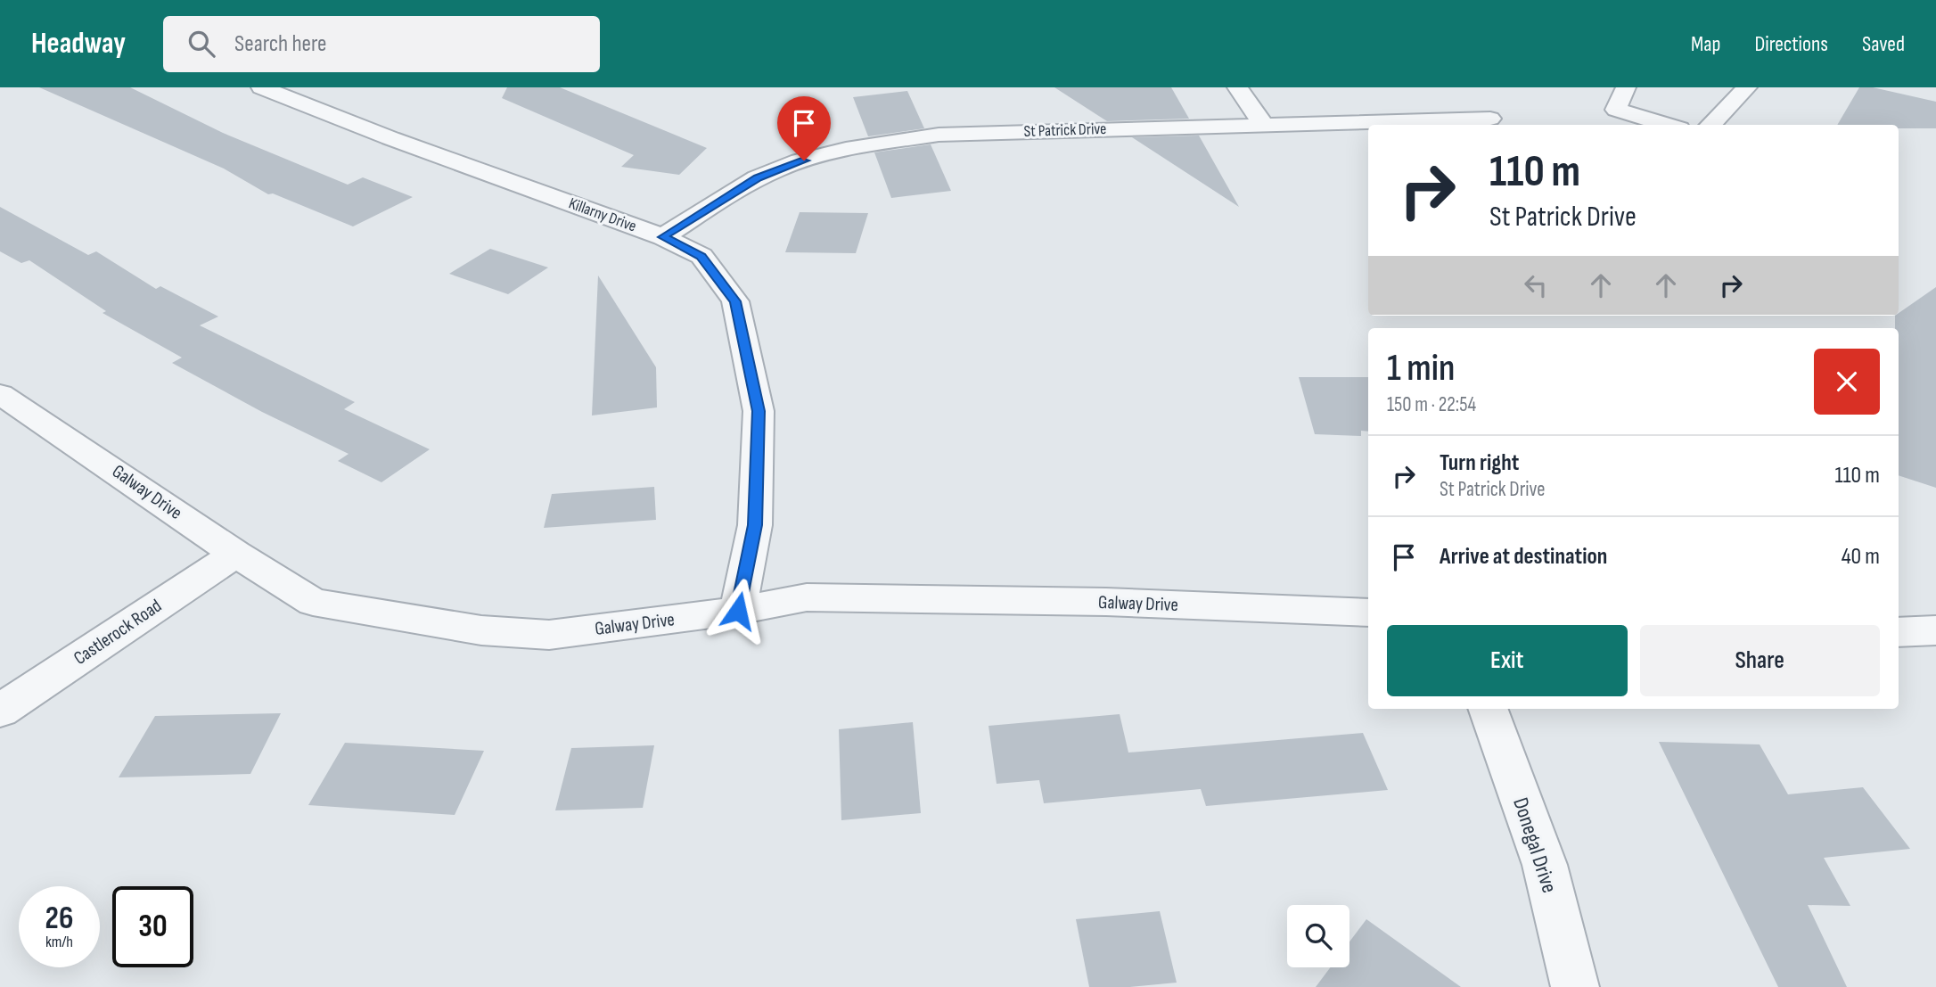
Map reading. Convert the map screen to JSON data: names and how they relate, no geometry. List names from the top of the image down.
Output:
{
  "streets": {
    "street": [
      "St Patrick Drive",
      "Killarny Drive",
      "Galway Drive",
      "Castlerock Road",
      "Donegal Drive"
    ]
  },
  "crossings": [
    ["St Patrick Drive", "Killarny Drive"],
    ["Killarny Drive", "Galway Drive"],
    ["Galway Drive", "Castlerock Road"]
  ],
  "page": {
    "header": "Headway",
    "search": "Search here",
    "nav": ["Map", "Directions", "Saved"],
    "turn": ["110 m", "St Patrick Drive"],
    "heading": ["1 min", "150 m · 22:54"],
    "list": [
      {
        "name": "Turn right",
        "note": "St Patrick Drive",
        "value": "110 m"
      },
      {
        "name": "Arrive at destination",
        "value": "40 m"
      }
    ],
    "buttons": ["Exit", "Share"],
    "speed": "26 km/h",
    "limit": "30"
  }
}
